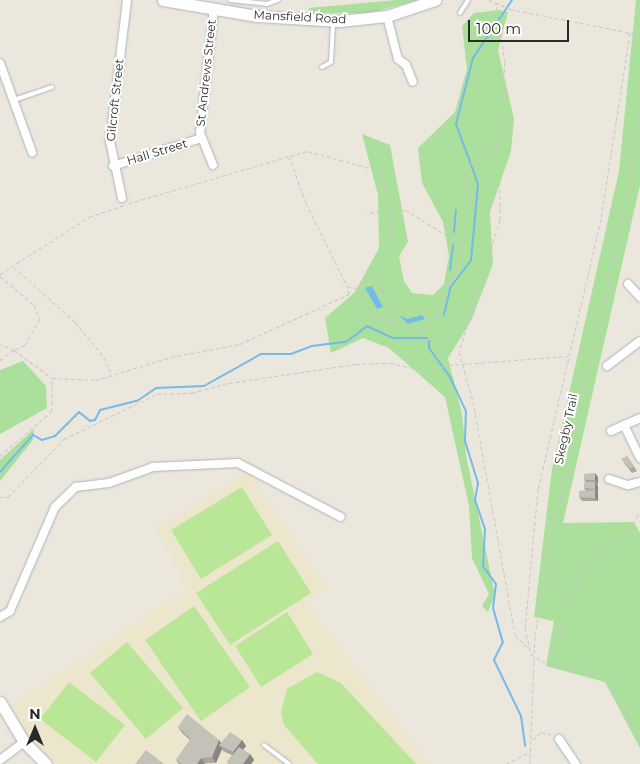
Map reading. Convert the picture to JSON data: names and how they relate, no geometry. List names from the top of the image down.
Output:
{
  "streets": {
    "main road": ["Mansfield Road"],
    "street": ["St Andrews Street", "Gilcroft Street", "Hall Street"],
    "path": ["Skegby Trail"]
  },
  "crossings": [
    ["Mansfield Road", "St Andrews Street"],
    ["St Andrews Street", "Hall Street"],
    ["Gilcroft Street", "Hall Street"]
  ],
  "scale_bar": "100 m",
  "north": "top"
}
